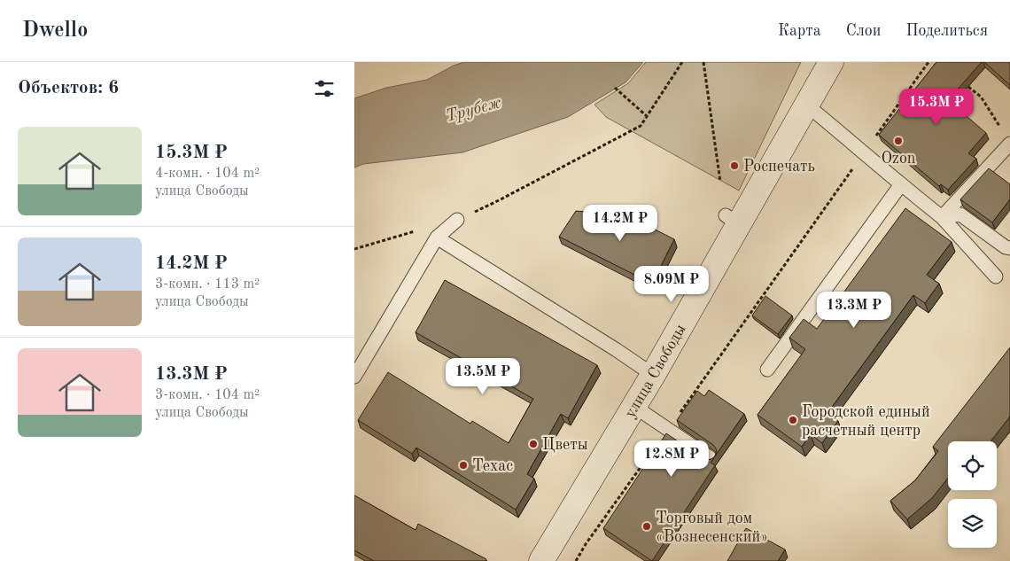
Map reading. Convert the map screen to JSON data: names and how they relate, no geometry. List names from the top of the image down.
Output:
{
  "streets": {
    "main road": ["улица Свободы"]
  },
  "water": ["Трубеж"],
  "places": [
    "Ozon",
    "Роспечать",
    "Городской единый расчетный центр",
    "Цветы",
    "Техас",
    "Торговый дом «Вознесенский»"
  ],
  "page": {
    "header": "Dwello",
    "nav": ["Карта", "Слои", "Поделиться"],
    "heading": "Объектов: 6",
    "price": [
      "15.3M ₽",
      "14.2M ₽",
      "8.09M ₽",
      "13.3M ₽",
      "13.5M ₽",
      "12.8M ₽"
    ],
    "list": [
      {
        "name": "15.3M ₽",
        "note": "4-комн. · 104 m² · улица Свободы"
      },
      {
        "name": "14.2M ₽",
        "note": "3-комн. · 113 m² · улица Свободы"
      },
      {
        "name": "13.3M ₽",
        "note": "3-комн. · 104 m² · улица Свободы"
      }
    ]
  }
}
